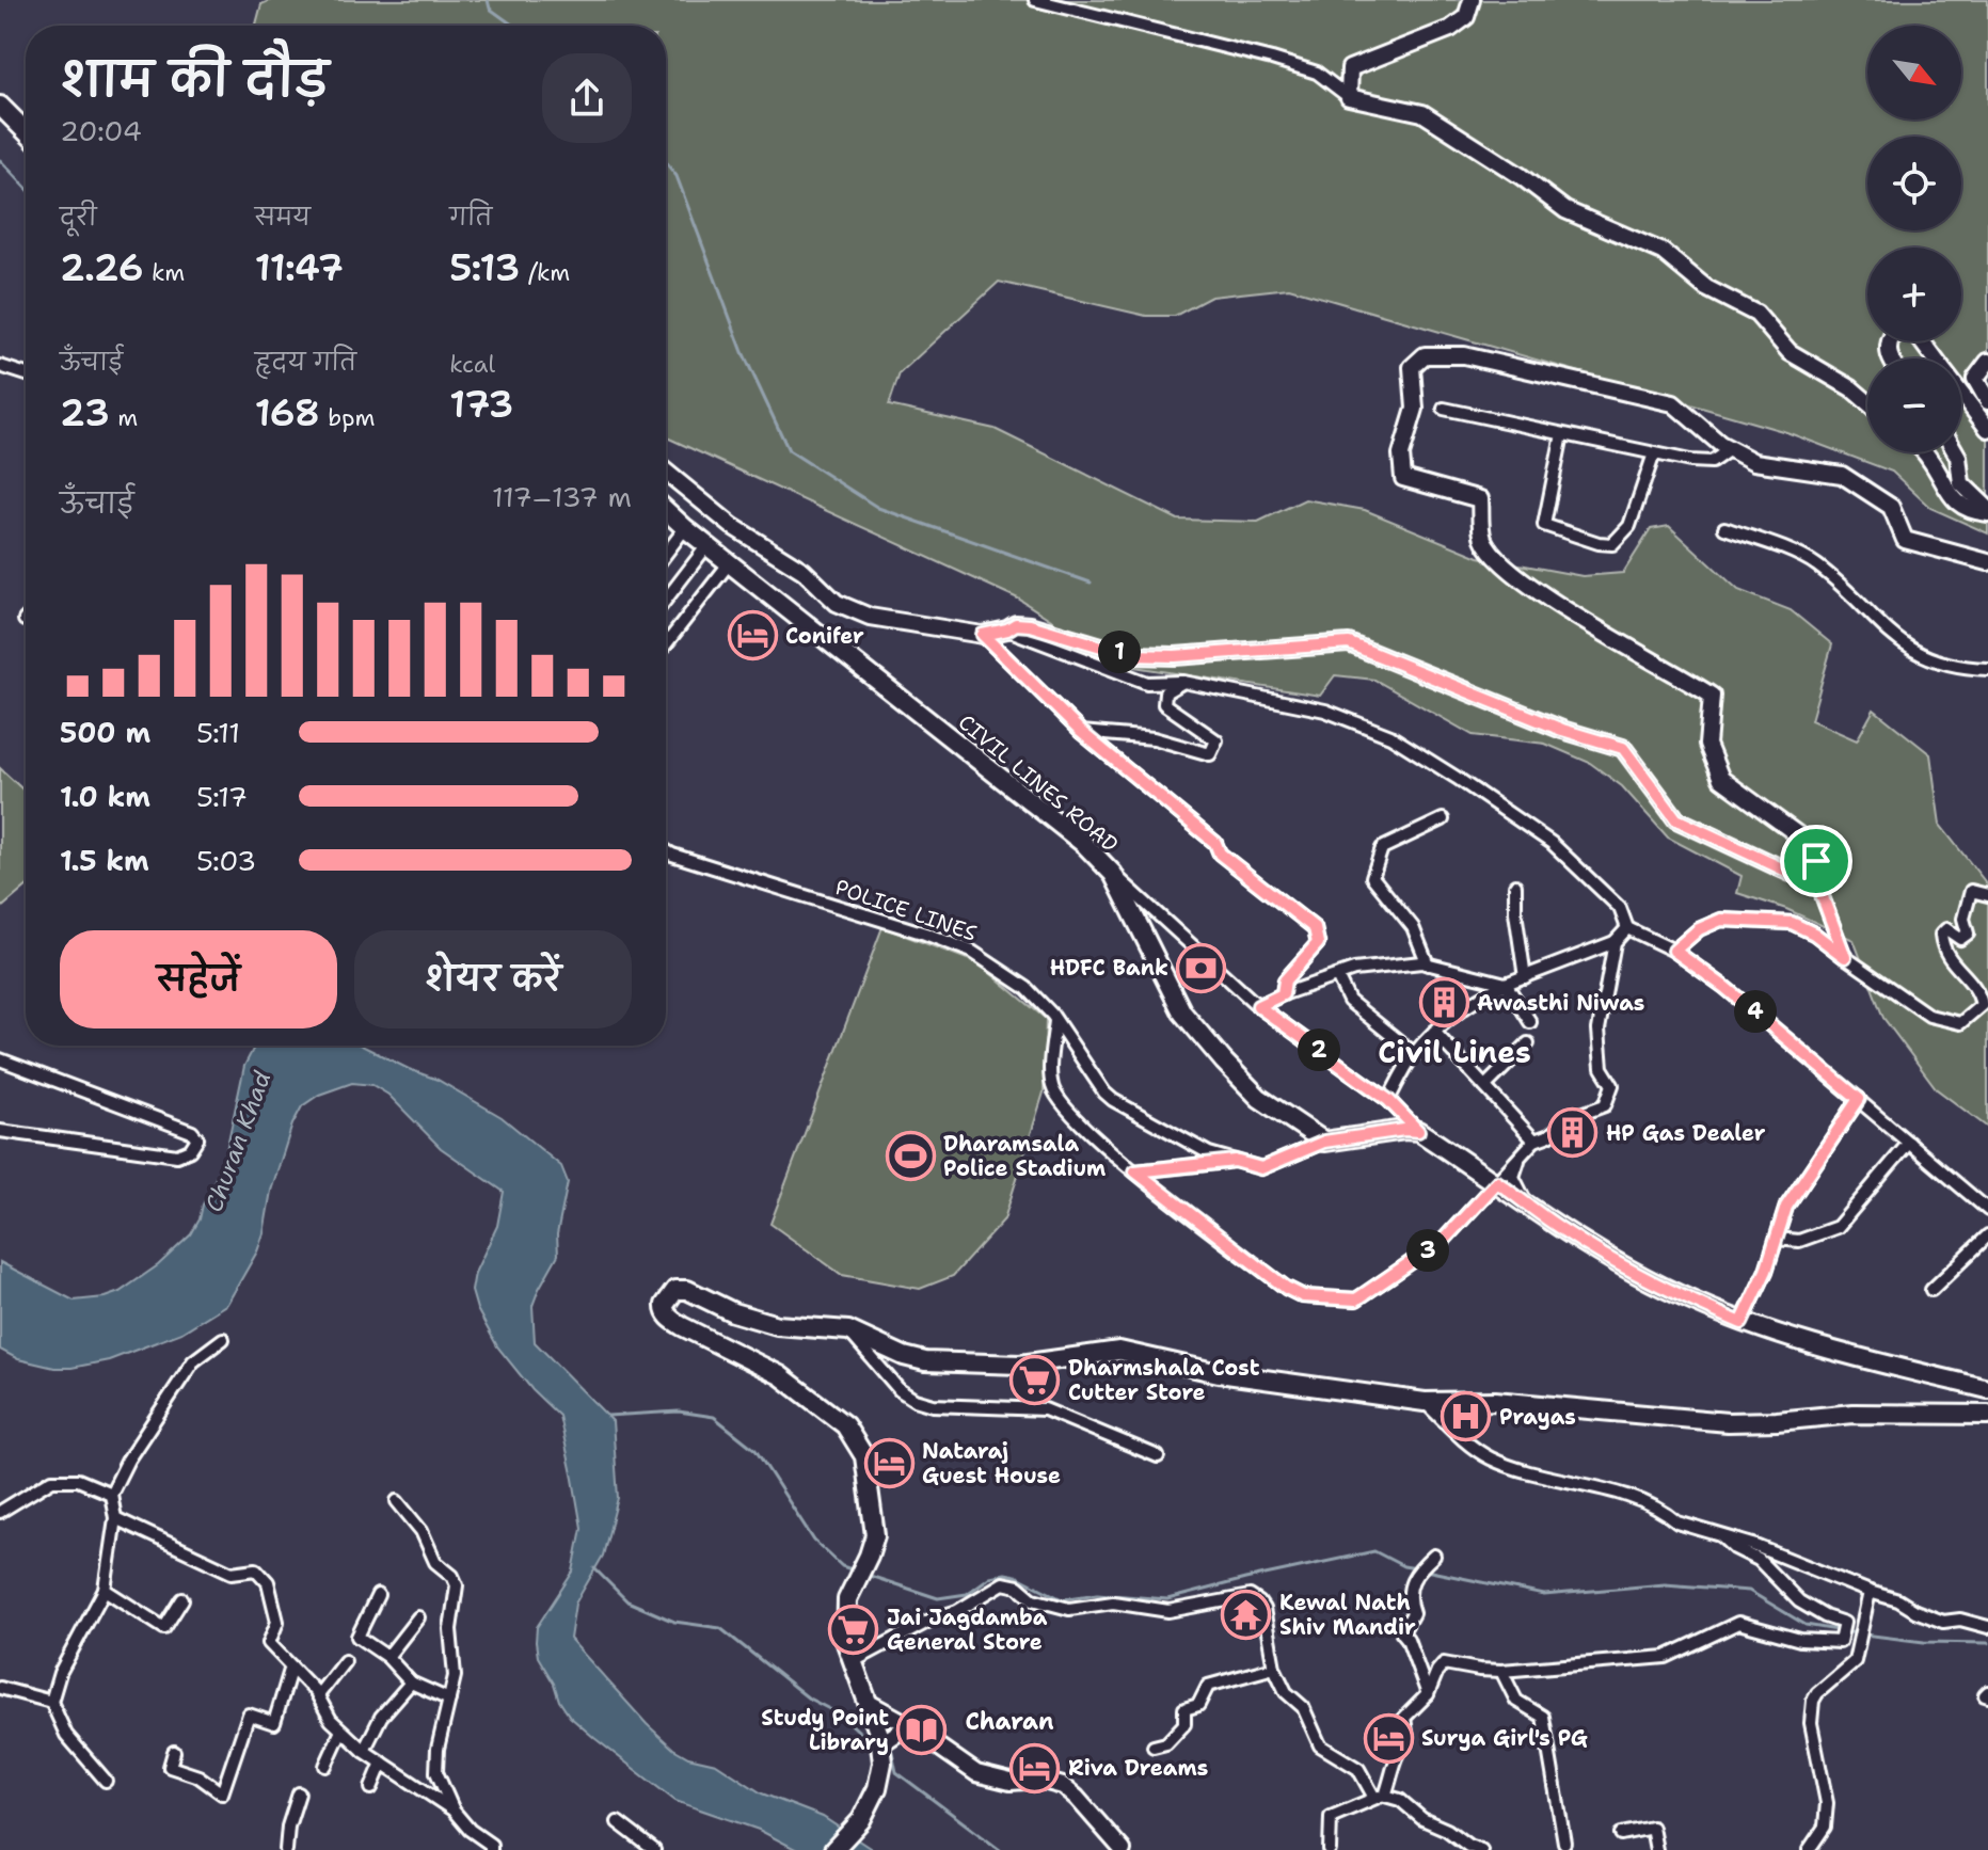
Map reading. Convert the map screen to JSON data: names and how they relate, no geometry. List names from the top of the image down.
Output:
{
  "streets": {
    "main road": ["CIVIL LINES ROAD"],
    "street": ["POLICE LINES"]
  },
  "crossings": [
    ["CIVIL LINES ROAD", "POLICE LINES"]
  ],
  "districts": ["Civil Lines", "Charan"],
  "water": ["Churan Khad"],
  "places": {
    "hotel": [
      "Conifer",
      "Nataraj Guest House",
      "Surya Girl's PG",
      "Riva Dreams"
    ],
    "bank": ["HDFC Bank"],
    "building": ["Awasthi Niwas", "HP Gas Dealer"],
    "sports": ["Dharamsala Police Stadium"],
    "supermarket": ["Dharmshala Cost Cutter Store", "Jai Jagdamba General Store"],
    "hospital": ["Prayas"],
    "temple": ["Kewal Nath Shiv Mandir"],
    "library": ["Study Point Library"]
  },
  "north": "bottom right",
  "page": {
    "map_buttons": ["+", "−"],
    "heading": ["शाम की दौड़", "20:04"],
    "stats": [
      ["दूरी", "2.26 km"],
      ["समय", "11:47"],
      ["गति", "5:13 /km"],
      ["ऊँचाई", "23 m"],
      ["हृदय गति", "168 bpm"],
      ["kcal", "173"]
    ],
    "chart": ["ऊँचाई", "117–137 m"],
    "pins": [
      "1",
      "4",
      "2",
      "3"
    ],
    "list": [
      {
        "name": "500 m",
        "note": "5:11"
      },
      {
        "name": "1.0 km",
        "note": "5:17"
      },
      {
        "name": "1.5 km",
        "note": "5:03"
      }
    ],
    "buttons": ["सहेजें", "शेयर करें"]
  }
}
